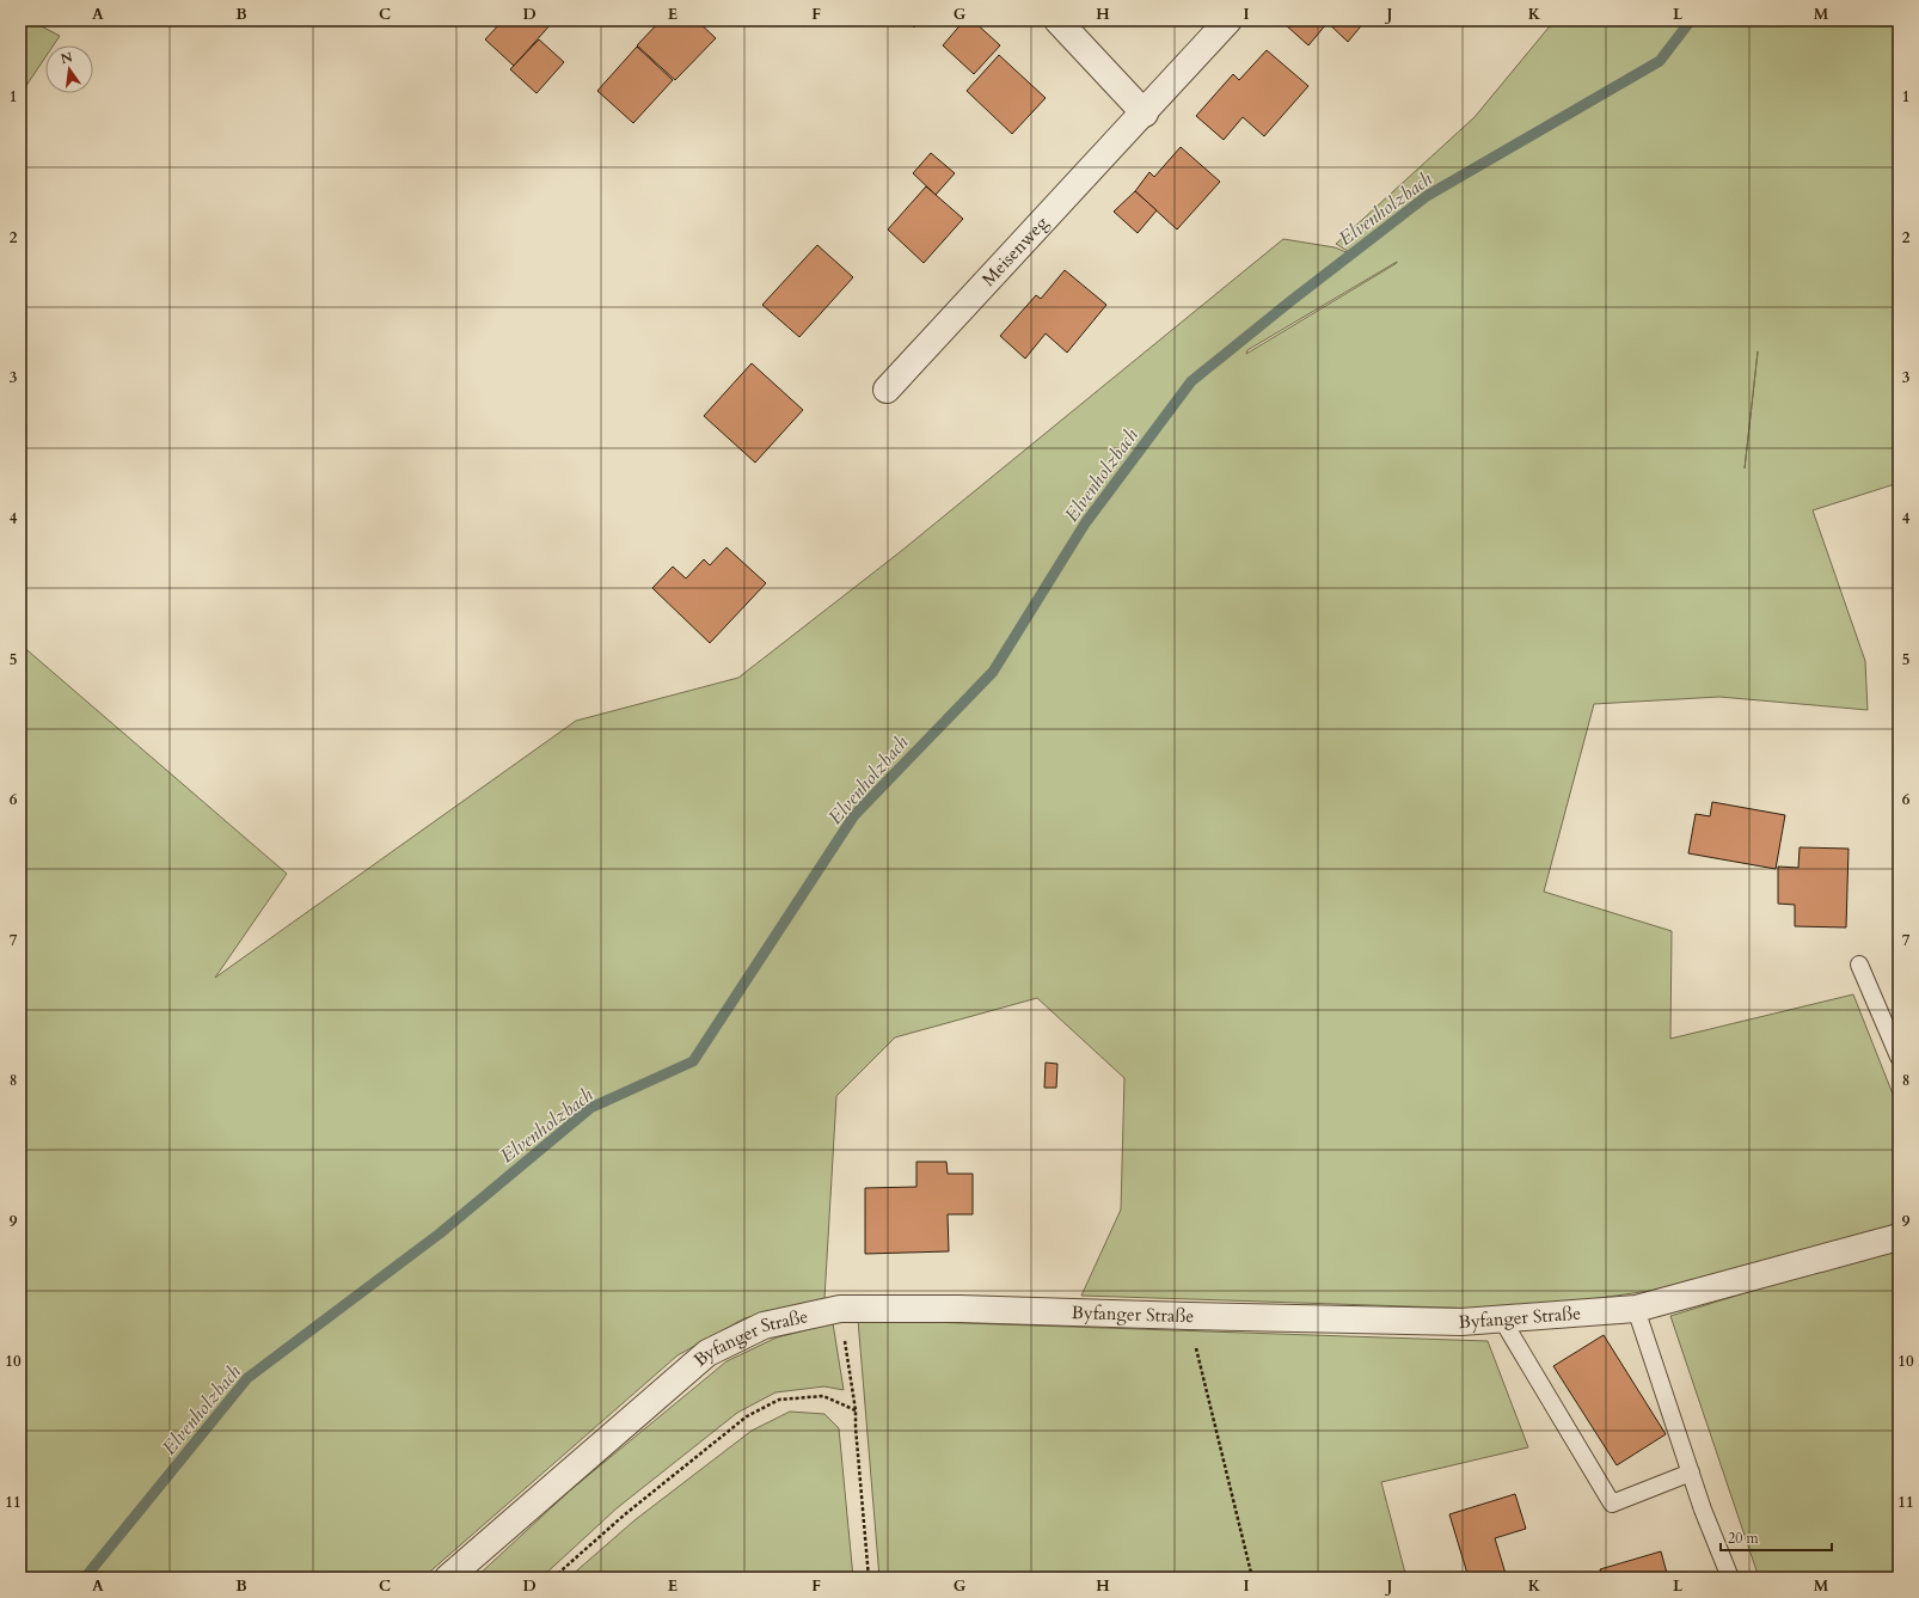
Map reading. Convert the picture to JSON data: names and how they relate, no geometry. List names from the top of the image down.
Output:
{
  "streets": {
    "street": ["Meisenweg", "Byfanger Straße"]
  },
  "water": ["Elvenholzbach"],
  "scale_bar": "20 m",
  "north": "top",
  "grid": {
    "columns": [
      "A",
      "B",
      "C",
      "D",
      "E",
      "F",
      "G",
      "H",
      "I",
      "J",
      "K",
      "L",
      "M"
    ],
    "rows": [
      "1",
      "2",
      "3",
      "4",
      "5",
      "6",
      "7",
      "8",
      "9",
      "10",
      "11"
    ]
  }
}
